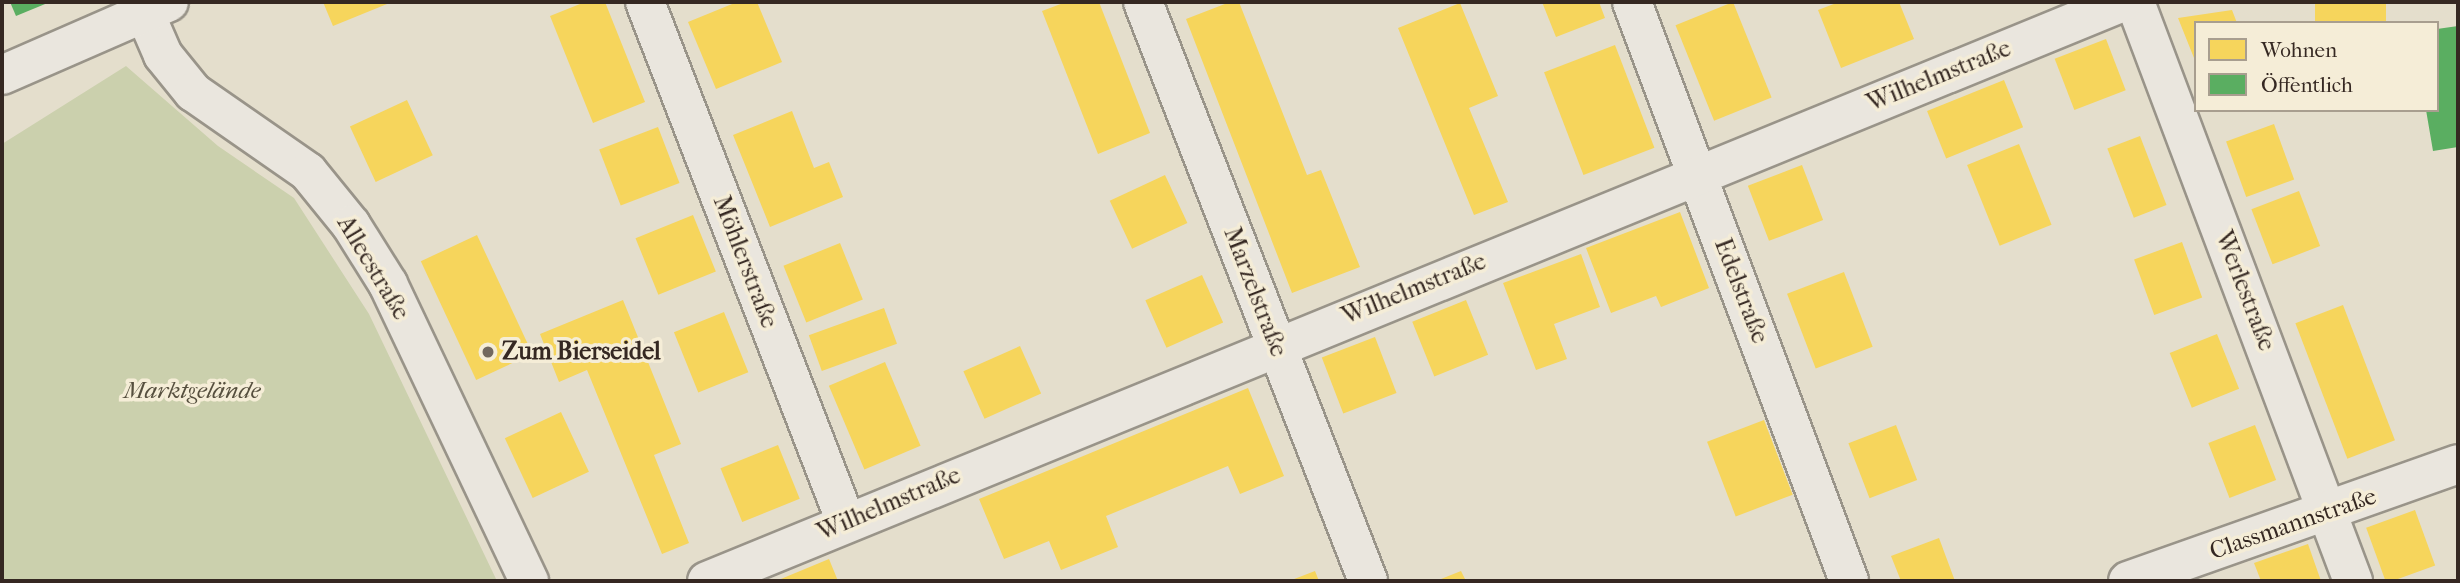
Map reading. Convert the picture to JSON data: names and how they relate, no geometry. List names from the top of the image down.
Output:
{
  "streets": {
    "street": [
      "Wilhelmstraße",
      "Möhlerstraße",
      "Alleestraße",
      "Edelstraße",
      "Werlestraße",
      "Marzelstraße",
      "Classmannstraße"
    ]
  },
  "crossings": [
    ["Wilhelmstraße", "Möhlerstraße"],
    ["Wilhelmstraße", "Edelstraße"],
    ["Wilhelmstraße", "Marzelstraße"],
    ["Werlestraße", "Classmannstraße"]
  ],
  "parks": ["Marktgelände"],
  "places": ["Zum Bierseidel"],
  "legend": ["Wohnen", "Öffentlich"]
}
